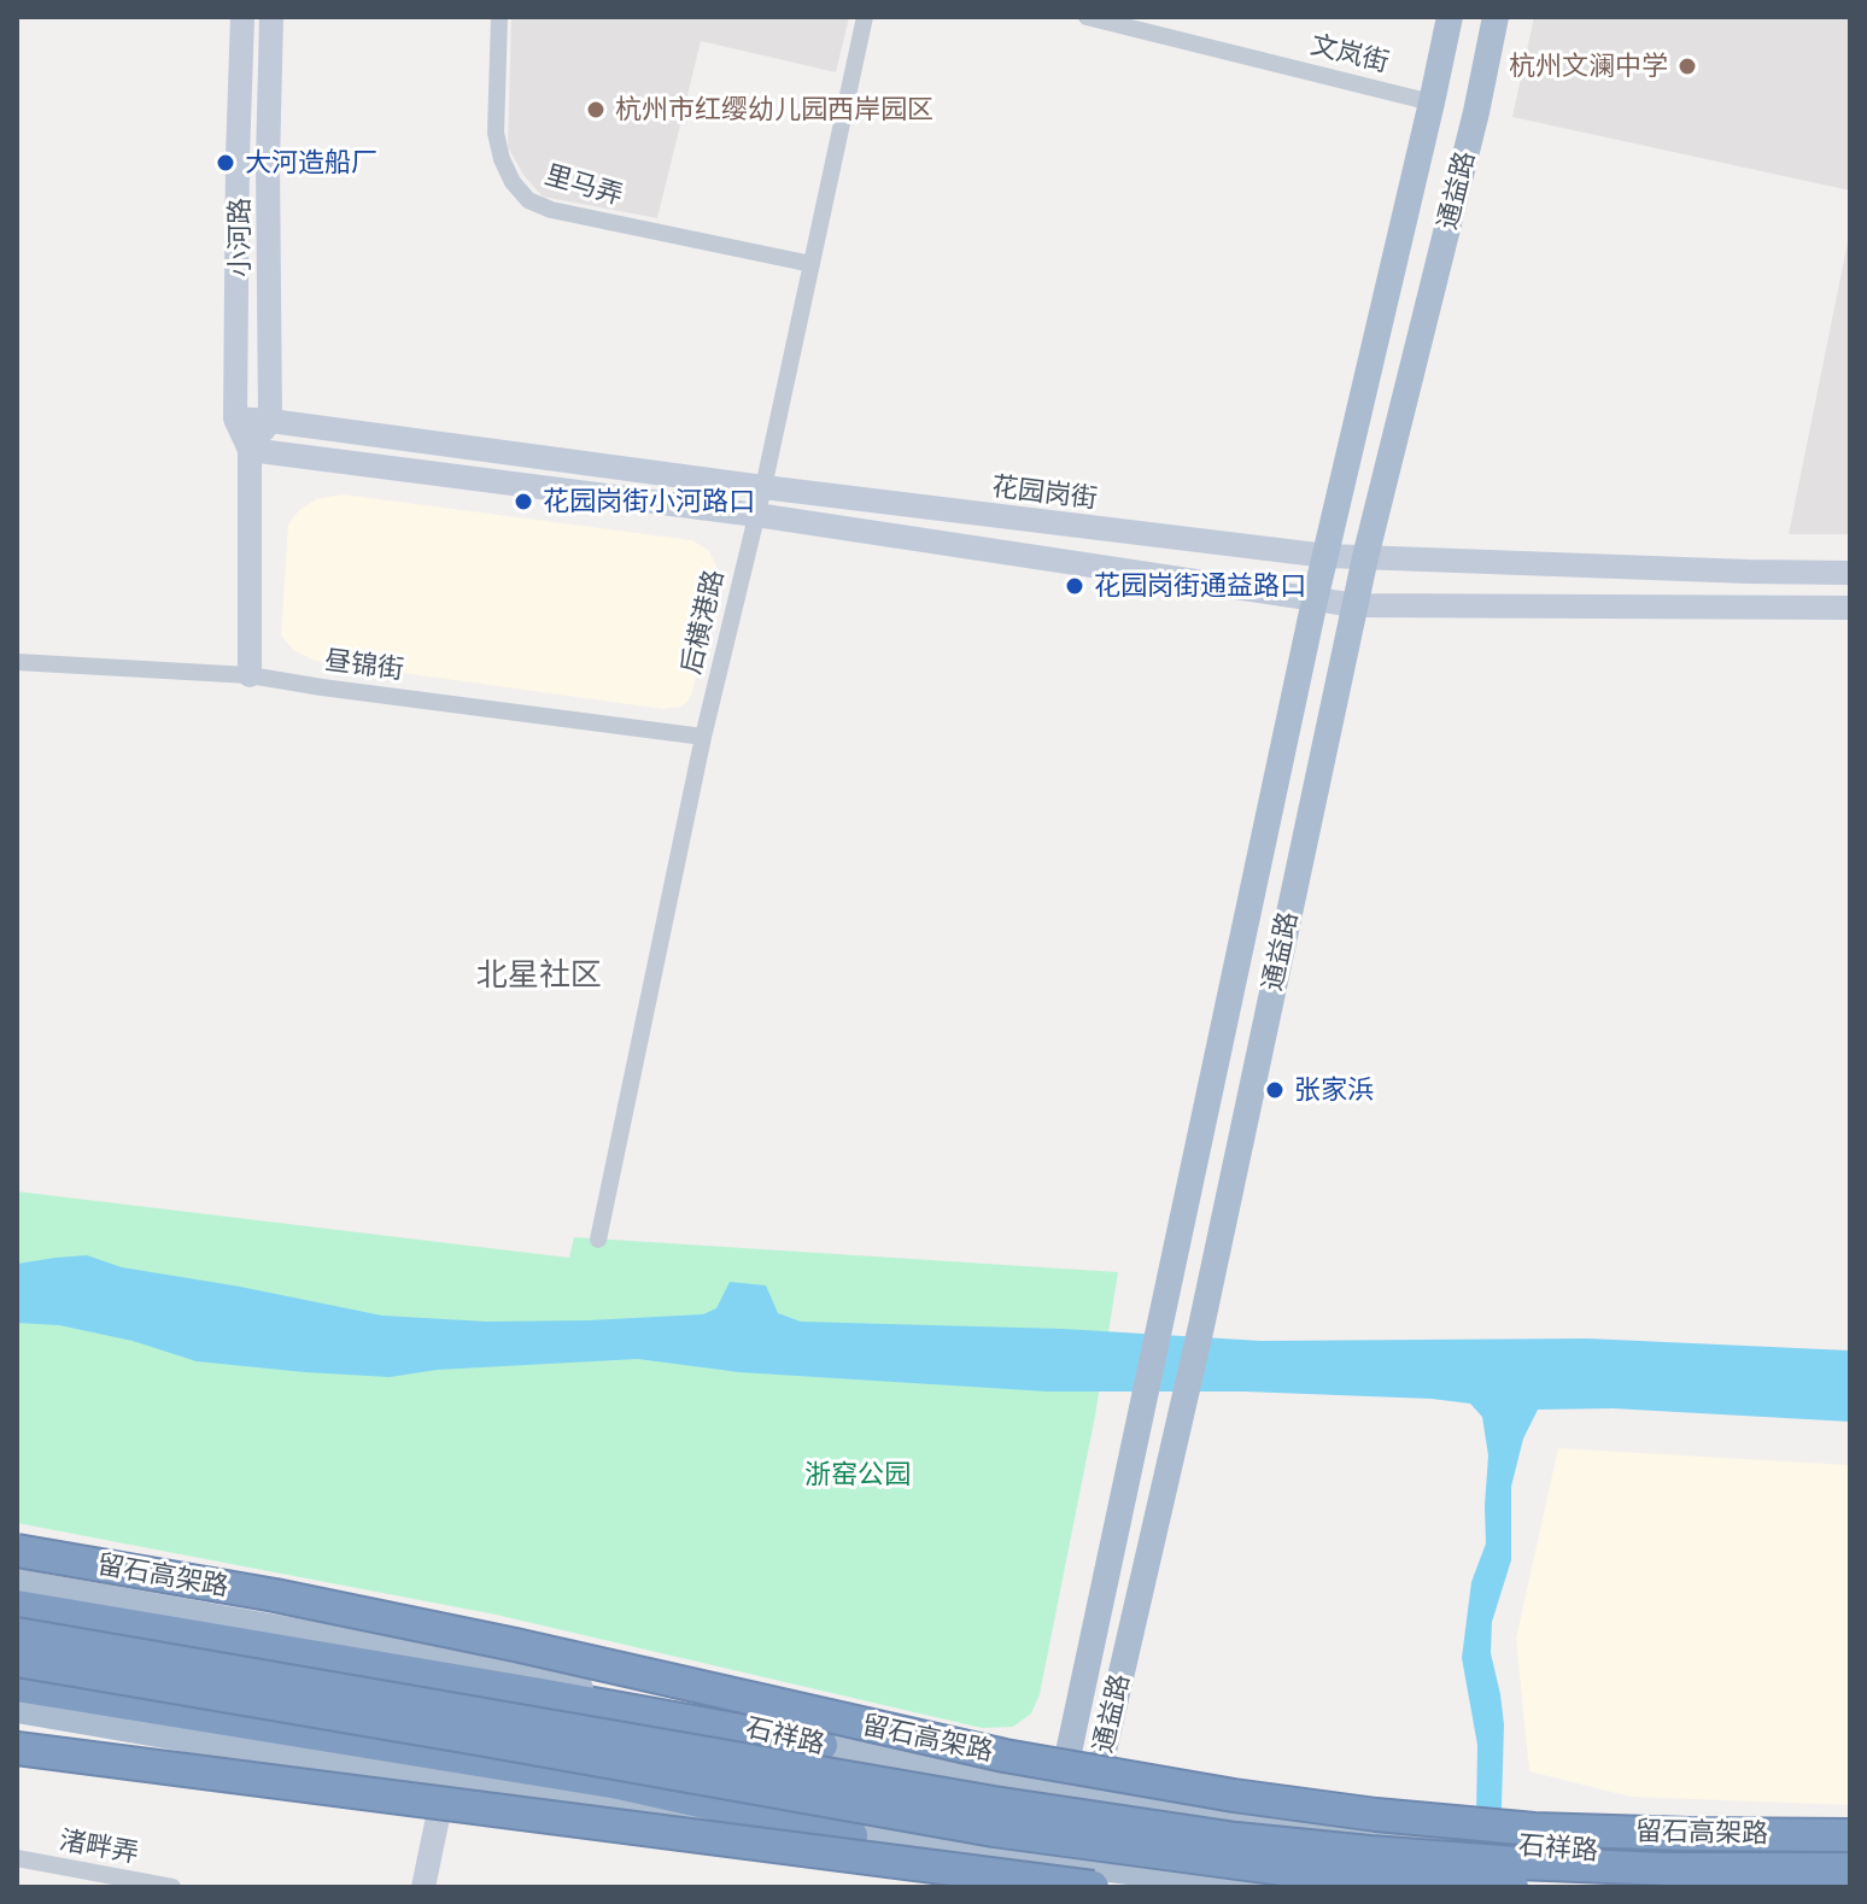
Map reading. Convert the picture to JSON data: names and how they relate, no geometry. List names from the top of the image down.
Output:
{
  "streets": {
    "highway": ["留石高架路"],
    "main road": ["通益路", "石祥路"],
    "street": [
      "文岚街",
      "里马弄",
      "小河路",
      "花园岗街",
      "后横港路",
      "昼锦街",
      "渚畔弄"
    ]
  },
  "crossings": [
    ["文岚街", "通益路"],
    ["里马弄", "后横港路"],
    ["通益路", "花园岗街"],
    ["通益路", "石祥路"],
    ["小河路", "花园岗街"],
    ["小河路", "昼锦街"],
    ["花园岗街", "后横港路"],
    ["后横港路", "昼锦街"]
  ],
  "districts": ["北星社区"],
  "parks": ["浙窑公园"],
  "places": [
    "杭州文澜中学",
    "杭州市红缨幼儿园西岸园区",
    "大河造船厂",
    "花园岗街小河路口",
    "花园岗街通益路口",
    "张家浜"
  ]
}
